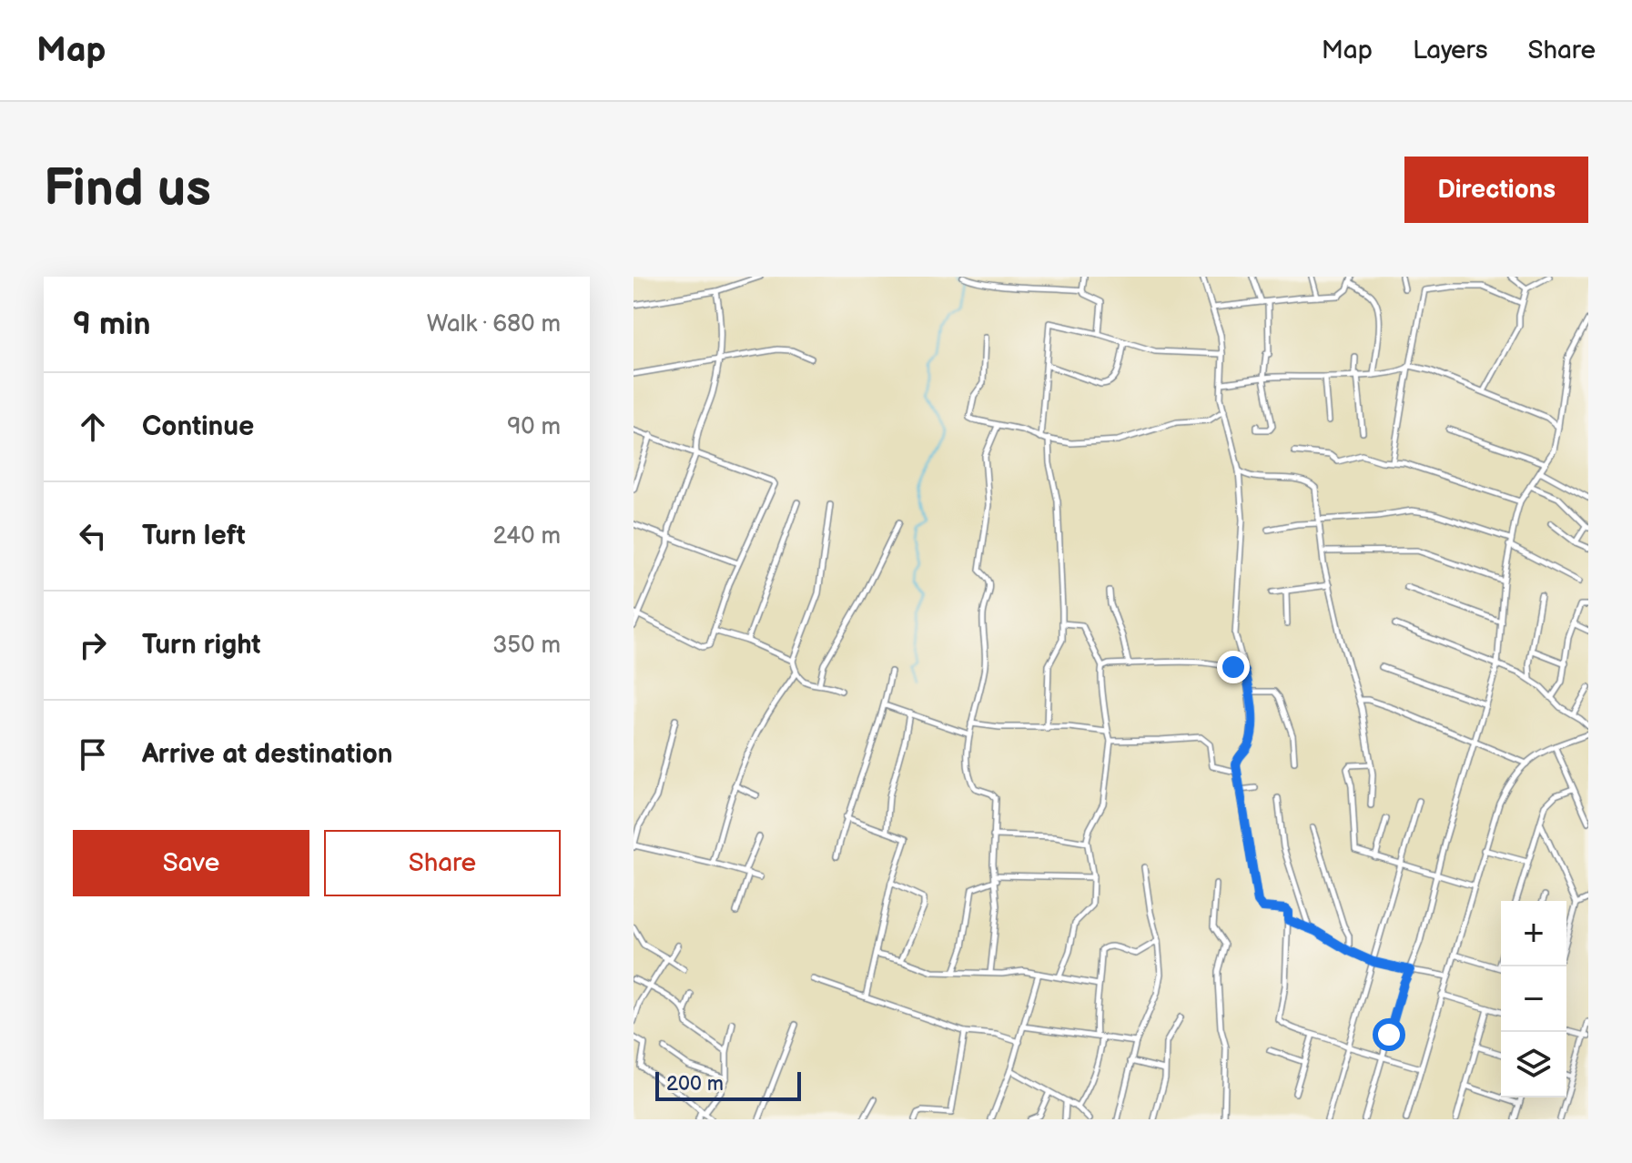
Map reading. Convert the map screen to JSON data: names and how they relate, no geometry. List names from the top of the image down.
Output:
{
  "scale_bar": "200 m",
  "page": {
    "header": "Map",
    "nav": ["Map", "Layers", "Share"],
    "buttons": [
      "Directions",
      ["Save", "Share"]
    ],
    "title": "Find us",
    "heading": ["9 min", "Walk · 680 m"],
    "list": [
      ["Continue", "90 m"],
      ["Turn left", "240 m"],
      ["Turn right", "350 m"],
      "Arrive at destination"
    ],
    "map_buttons": ["+", "−"],
    "scale": "200 m"
  }
}
